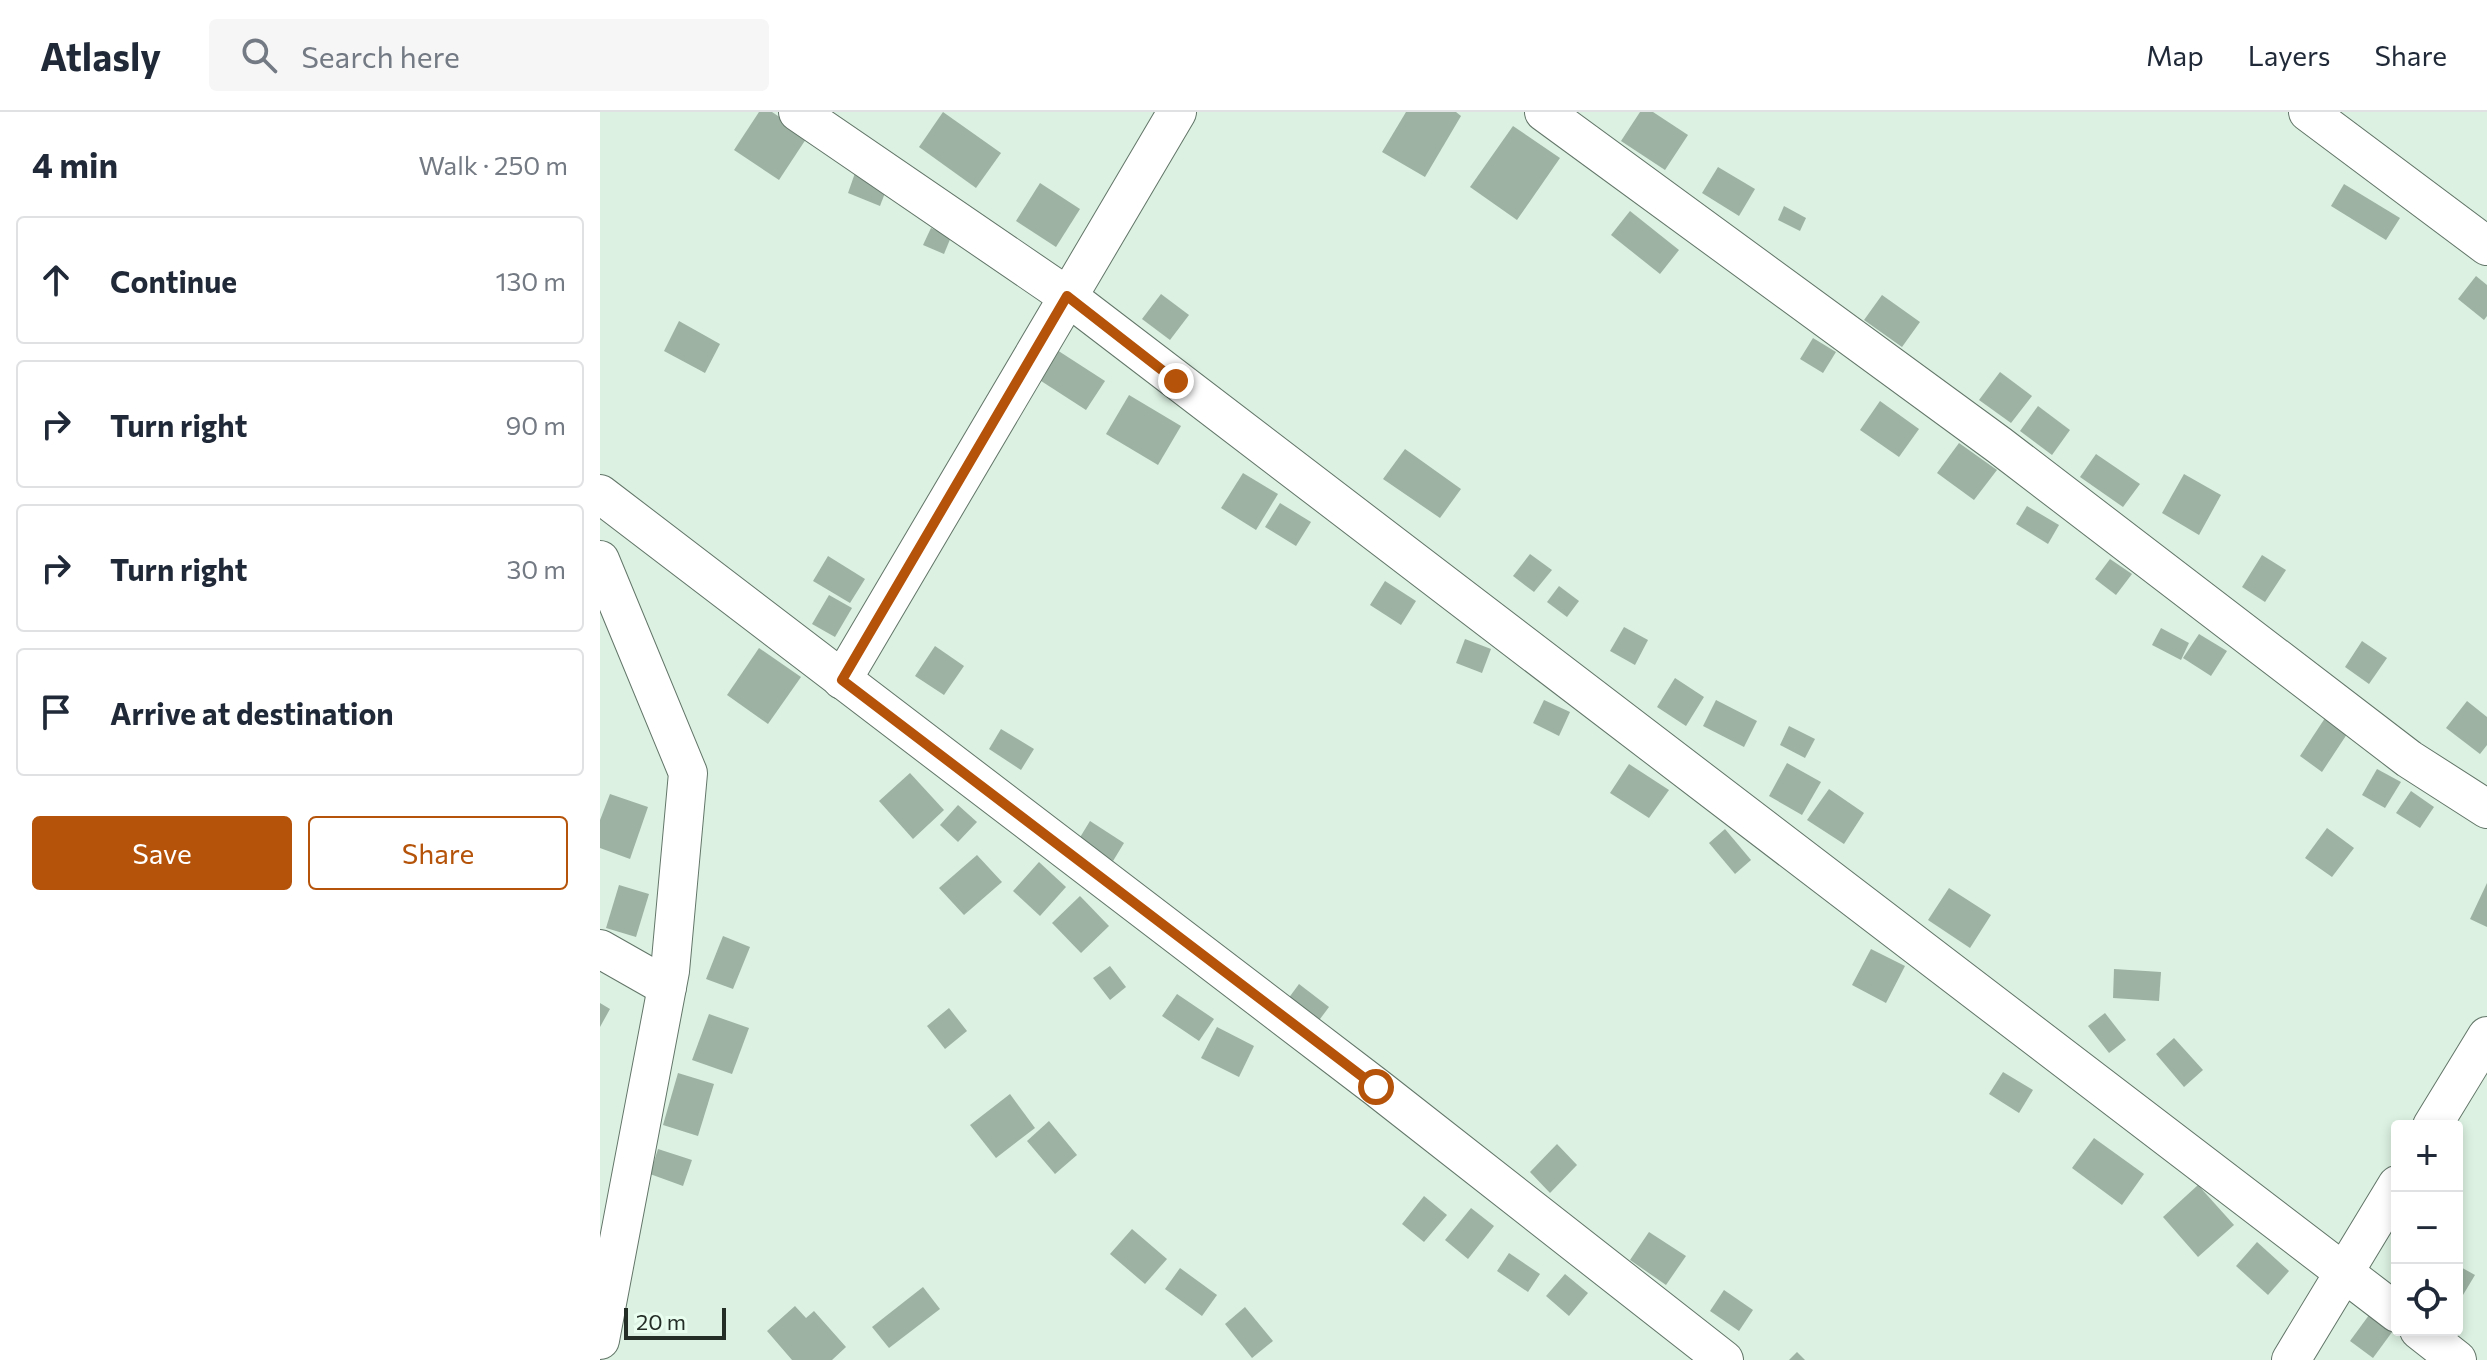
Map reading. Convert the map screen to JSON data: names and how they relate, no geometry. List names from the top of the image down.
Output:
{
  "scale_bar": "20 m",
  "page": {
    "header": "Atlasly",
    "search": "Search here",
    "nav": ["Map", "Layers", "Share"],
    "heading": ["4 min", "Walk · 250 m"],
    "list": [
      ["Continue", "130 m"],
      ["Turn right", "90 m"],
      ["Turn right", "30 m"],
      "Arrive at destination"
    ],
    "buttons": ["Save", "Share"],
    "map_buttons": ["+", "−"],
    "scale": "20 m"
  }
}
